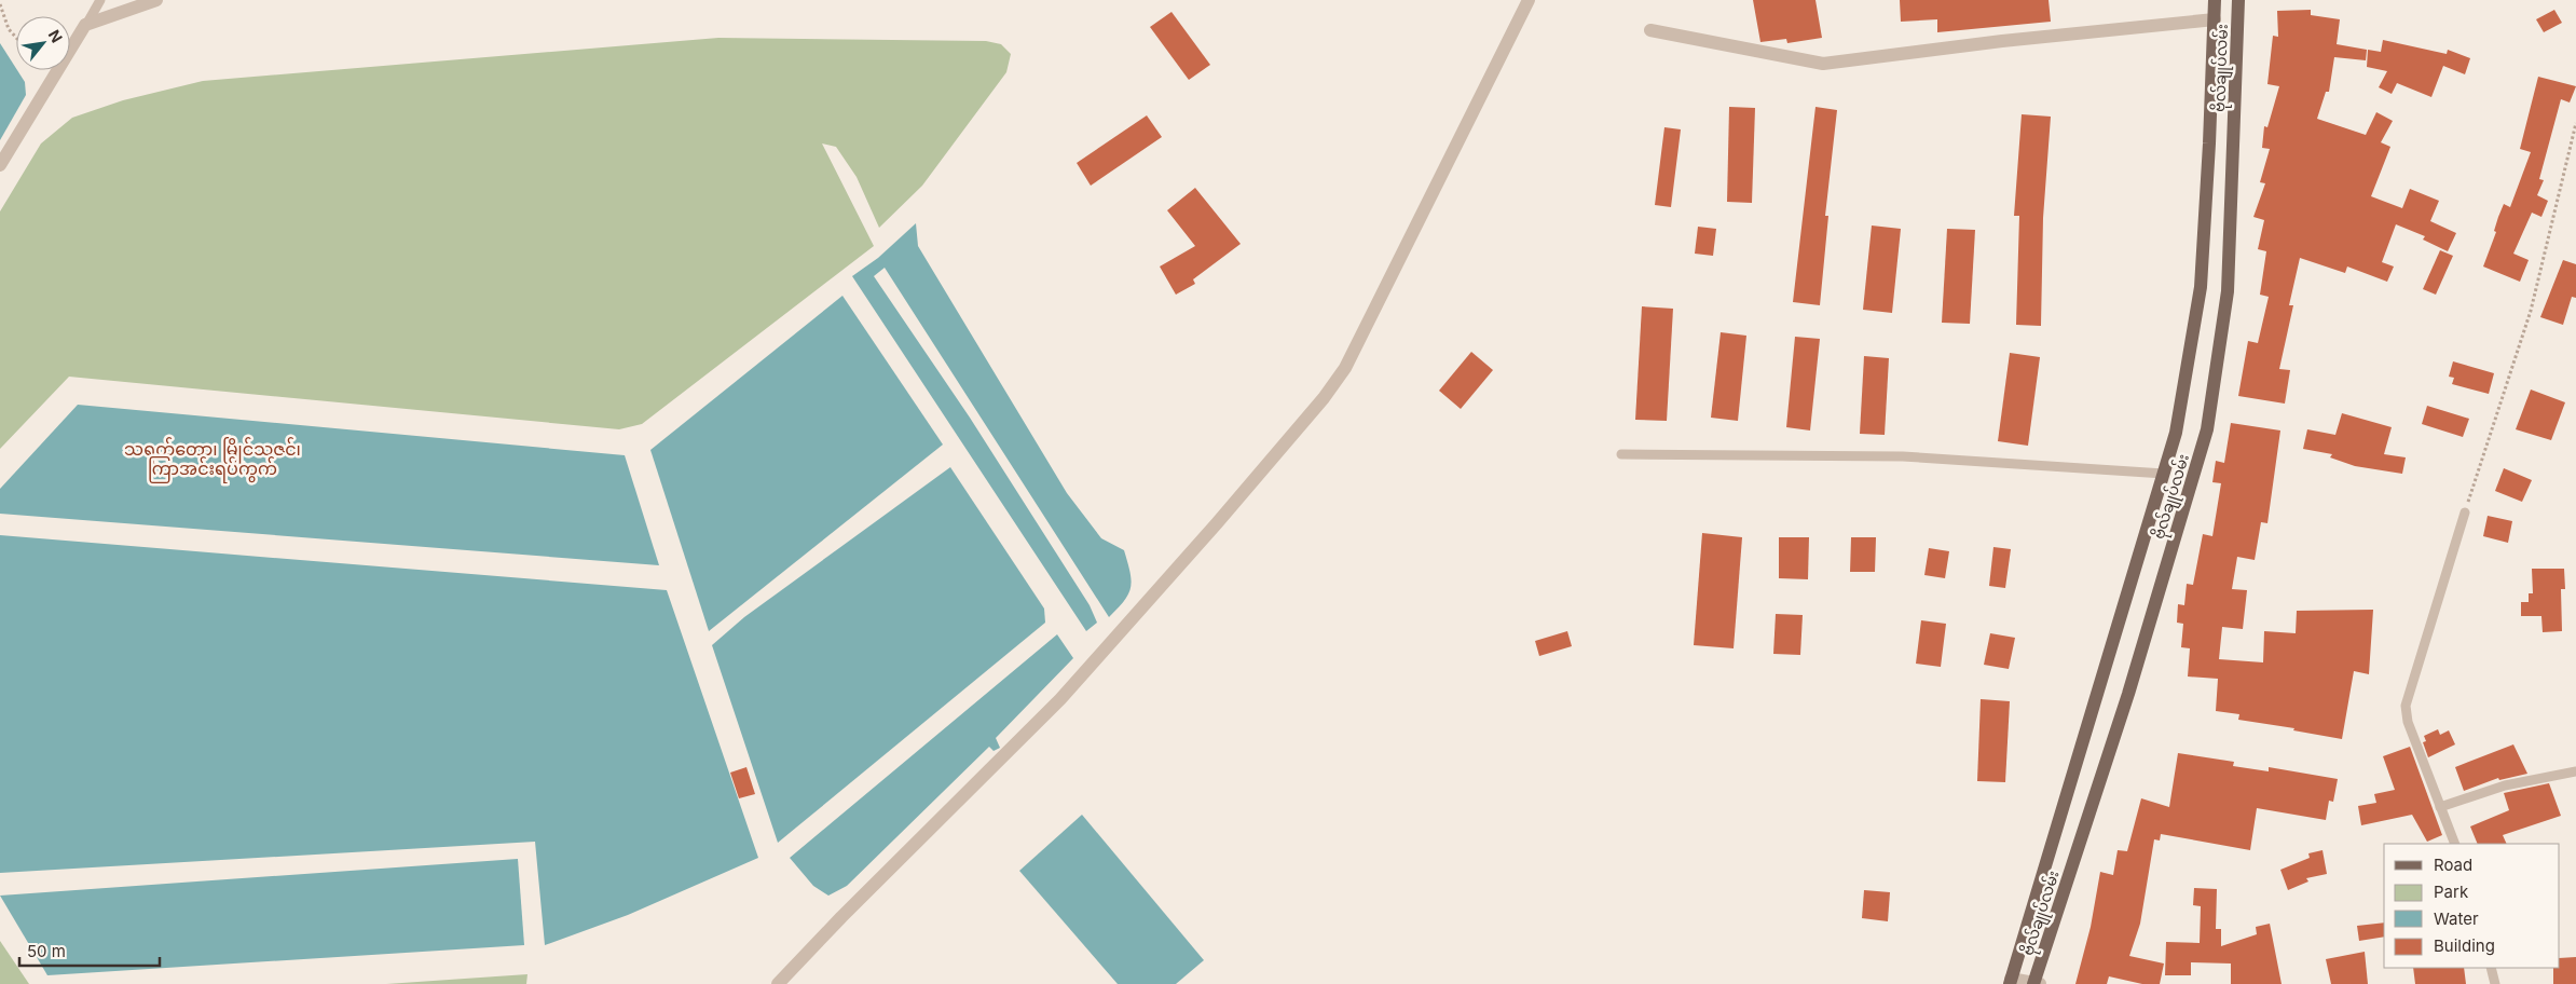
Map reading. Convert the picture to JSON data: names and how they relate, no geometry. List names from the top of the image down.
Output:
{
  "streets": {
    "main road": ["ဗိုလ်ချုပ်လမ်း"]
  },
  "districts": ["သရက်တော၊ မြိုင်သဇင်၊ ကြာအင်းရပ်ကွက်"],
  "legend": [
    "Road",
    "Park",
    "Water",
    "Building"
  ],
  "scale_bar": "50 m",
  "north": "top right"
}
